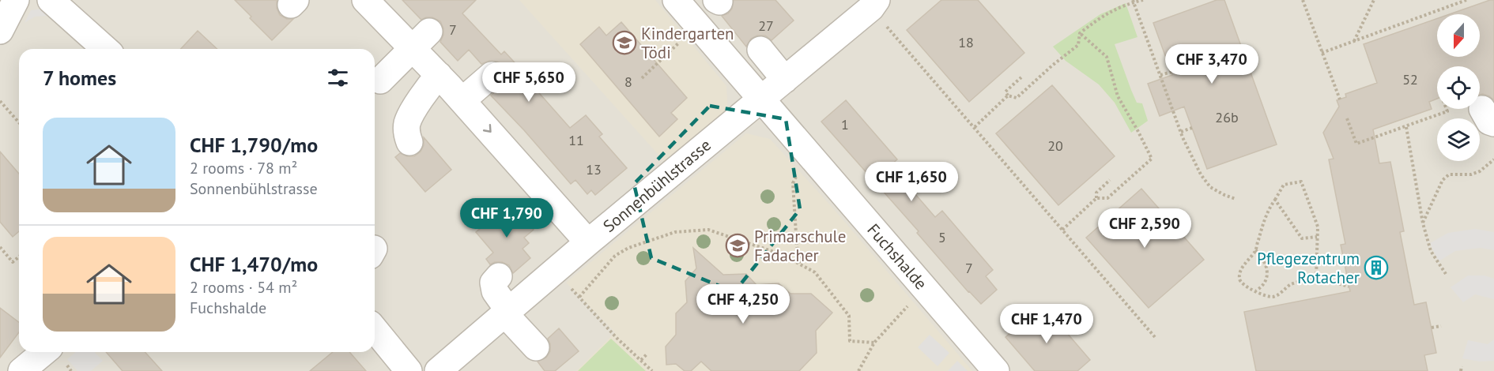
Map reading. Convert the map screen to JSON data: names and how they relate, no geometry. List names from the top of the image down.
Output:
{
  "streets": {
    "street": ["Sonnenbühlstrasse", "Fuchshalde"]
  },
  "crossings": [
    ["Sonnenbühlstrasse", "Fuchshalde"]
  ],
  "places": {
    "school or university": ["Kindergarten Tödi", "Primarschule Fadacher"],
    "building": ["Pflegezentrum Rotacher"]
  },
  "house_numbers": [
    "27",
    "7",
    "18",
    "52",
    "8",
    "26b",
    "1",
    "11",
    "20",
    "13",
    "5",
    "7"
  ],
  "north": "bottom",
  "page": {
    "price": [
      "CHF 3,470",
      "CHF 5,650",
      "CHF 1,650",
      "CHF 1,790",
      "CHF 2,590",
      "CHF 4,250",
      "CHF 1,470"
    ],
    "heading": "7 homes",
    "list": [
      {
        "name": "CHF 1,790/mo",
        "note": "2 rooms · 78 m² · Sonnenbühlstrasse"
      },
      {
        "name": "CHF 1,470/mo",
        "note": "2 rooms · 54 m² · Fuchshalde"
      }
    ]
  }
}
